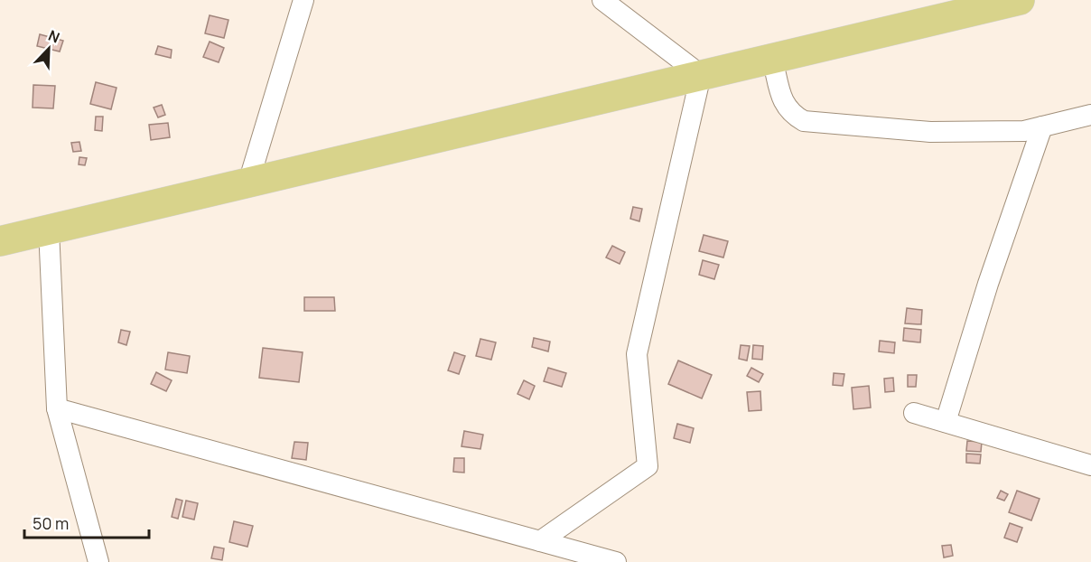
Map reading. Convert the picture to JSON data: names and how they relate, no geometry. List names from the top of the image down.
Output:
{
  "scale_bar": "50 m",
  "north": "top right"
}
